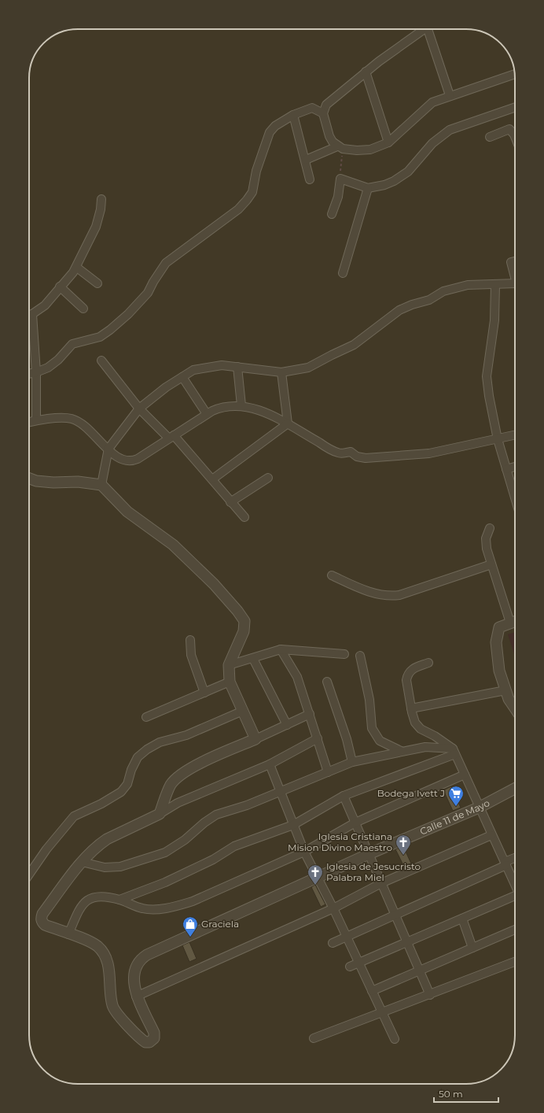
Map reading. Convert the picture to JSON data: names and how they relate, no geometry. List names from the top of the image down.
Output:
{
  "streets": {
    "street": ["Calle 11 de Mayo"]
  },
  "places": {
    "supermarket": ["Bodega Ivett J"],
    "church": ["Iglesia Cristiana Mision Divino Maestro", "Iglesia de Jesucristo Palabra Miel"],
    "shop": ["Graciela"]
  },
  "scale_bar": "50 m"
}
